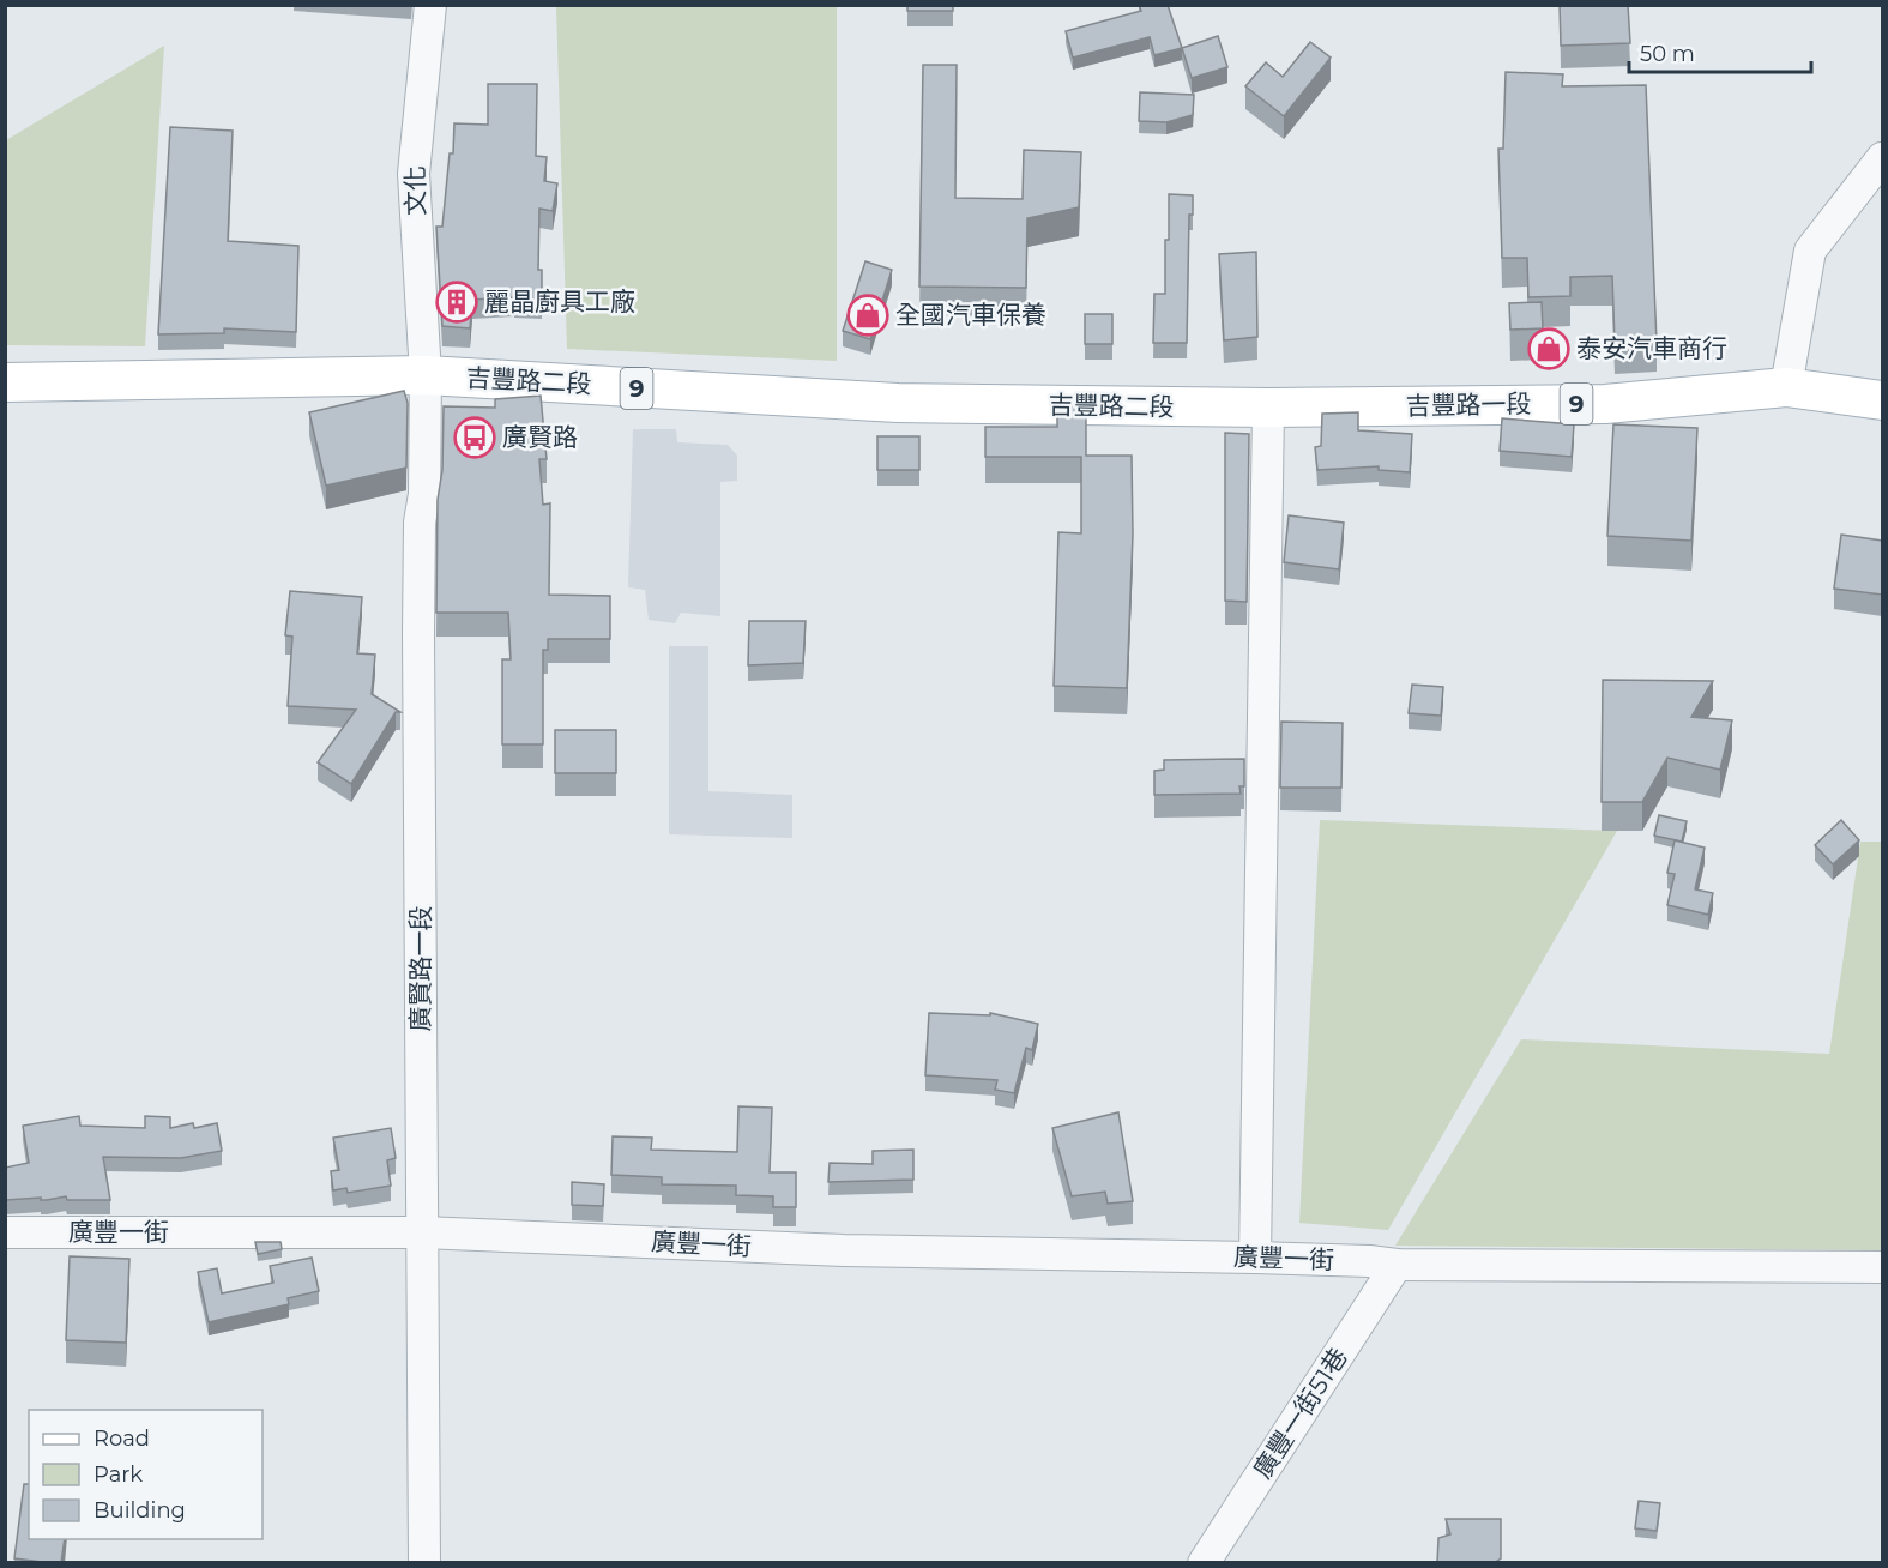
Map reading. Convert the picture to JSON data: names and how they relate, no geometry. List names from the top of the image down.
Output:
{
  "streets": {
    "main road": ["吉豐路二段", "9", "吉豐路一段"],
    "street": [
      "文化",
      "廣賢路一段",
      "廣豐一街",
      "廣豐一街51巷"
    ]
  },
  "crossings": [
    ["文化", "吉豐路二段"],
    ["文化", "廣賢路一段"],
    ["吉豐路二段", "吉豐路一段"],
    ["吉豐路二段", "廣賢路一段"],
    ["廣賢路一段", "廣豐一街"],
    ["廣豐一街", "廣豐一街51巷"]
  ],
  "places": {
    "building": ["麗晶廚具工廠"],
    "shop": ["全國汽車保養", "泰安汽車商行"],
    "bus stop": ["廣賢路"]
  },
  "legend": ["Road", "Park", "Building"],
  "scale_bar": "50 m"
}
